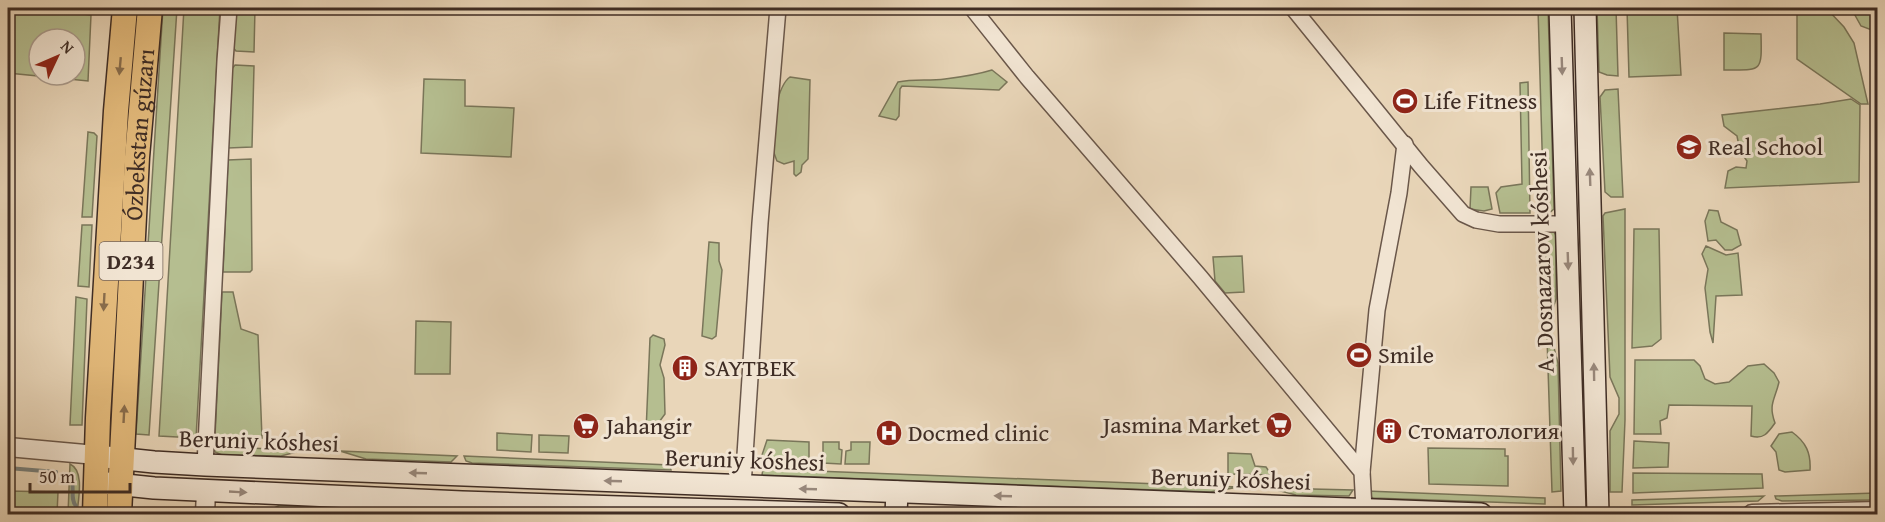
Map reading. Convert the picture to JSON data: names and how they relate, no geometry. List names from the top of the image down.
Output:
{
  "streets": {
    "main road": [
      "Ózbekstan gúzarı",
      "D234",
      "A. Dosnazarov kóshesi",
      "Beruniy kóshesi"
    ]
  },
  "crossings": [
    ["Ózbekstan gúzarı", "Beruniy kóshesi"]
  ],
  "one_way": ["Beruniy kóshesi"],
  "places": {
    "sports": ["Life Fitness", "Smile"],
    "school or university": ["Real School"],
    "building": ["SAYTBEK", "Стоматология"],
    "supermarket": ["Jasmina Market", "Jahangir"],
    "hospital": ["Docmed clinic"]
  },
  "scale_bar": "50 m",
  "north": "top right"
}
